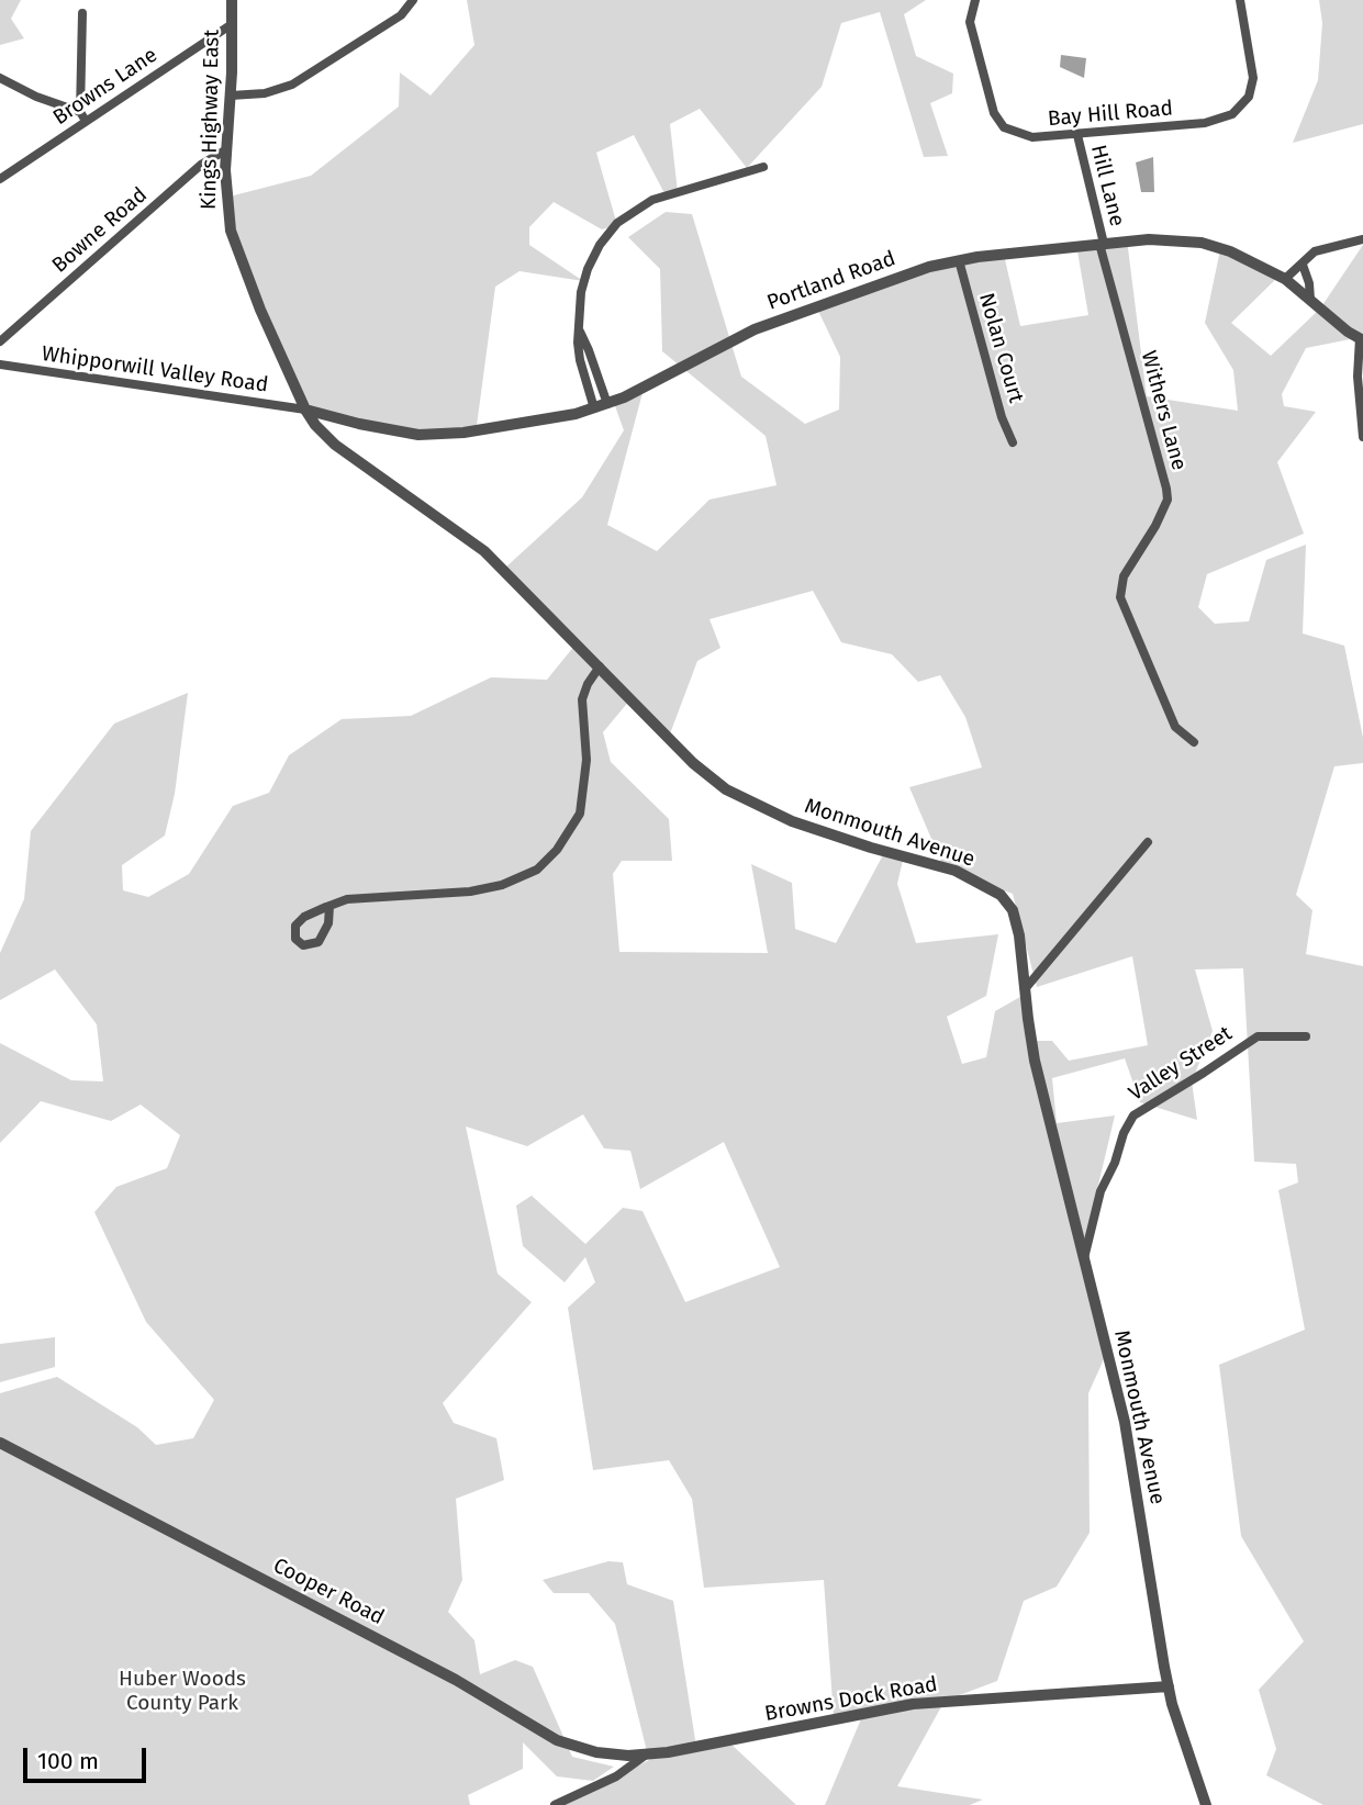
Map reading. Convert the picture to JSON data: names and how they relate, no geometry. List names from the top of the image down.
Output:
{
  "streets": {
    "street": [
      "Browns Lane",
      "Bay Hill Road",
      "Kings Highway East",
      "Hill Lane",
      "Bowne Road",
      "Portland Road",
      "Nolan Court",
      "Whipporwill Valley Road",
      "Withers Lane",
      "Monmouth Avenue",
      "Valley Street",
      "Cooper Road",
      "Browns Dock Road"
    ]
  },
  "crossings": [
    ["Browns Lane", "Kings Highway East"],
    ["Bay Hill Road", "Hill Lane"],
    ["Kings Highway East", "Bowne Road"],
    ["Kings Highway East", "Portland Road"],
    ["Kings Highway East", "Whipporwill Valley Road"],
    ["Kings Highway East", "Monmouth Avenue"],
    ["Hill Lane", "Portland Road"],
    ["Hill Lane", "Withers Lane"],
    ["Portland Road", "Nolan Court"],
    ["Portland Road", "Whipporwill Valley Road"],
    ["Portland Road", "Withers Lane"],
    ["Portland Road", "Monmouth Avenue"],
    ["Whipporwill Valley Road", "Monmouth Avenue"],
    ["Monmouth Avenue", "Valley Street"],
    ["Monmouth Avenue", "Browns Dock Road"],
    ["Cooper Road", "Browns Dock Road"]
  ],
  "parks": ["Huber Woods County Park"],
  "scale_bar": "100 m"
}
